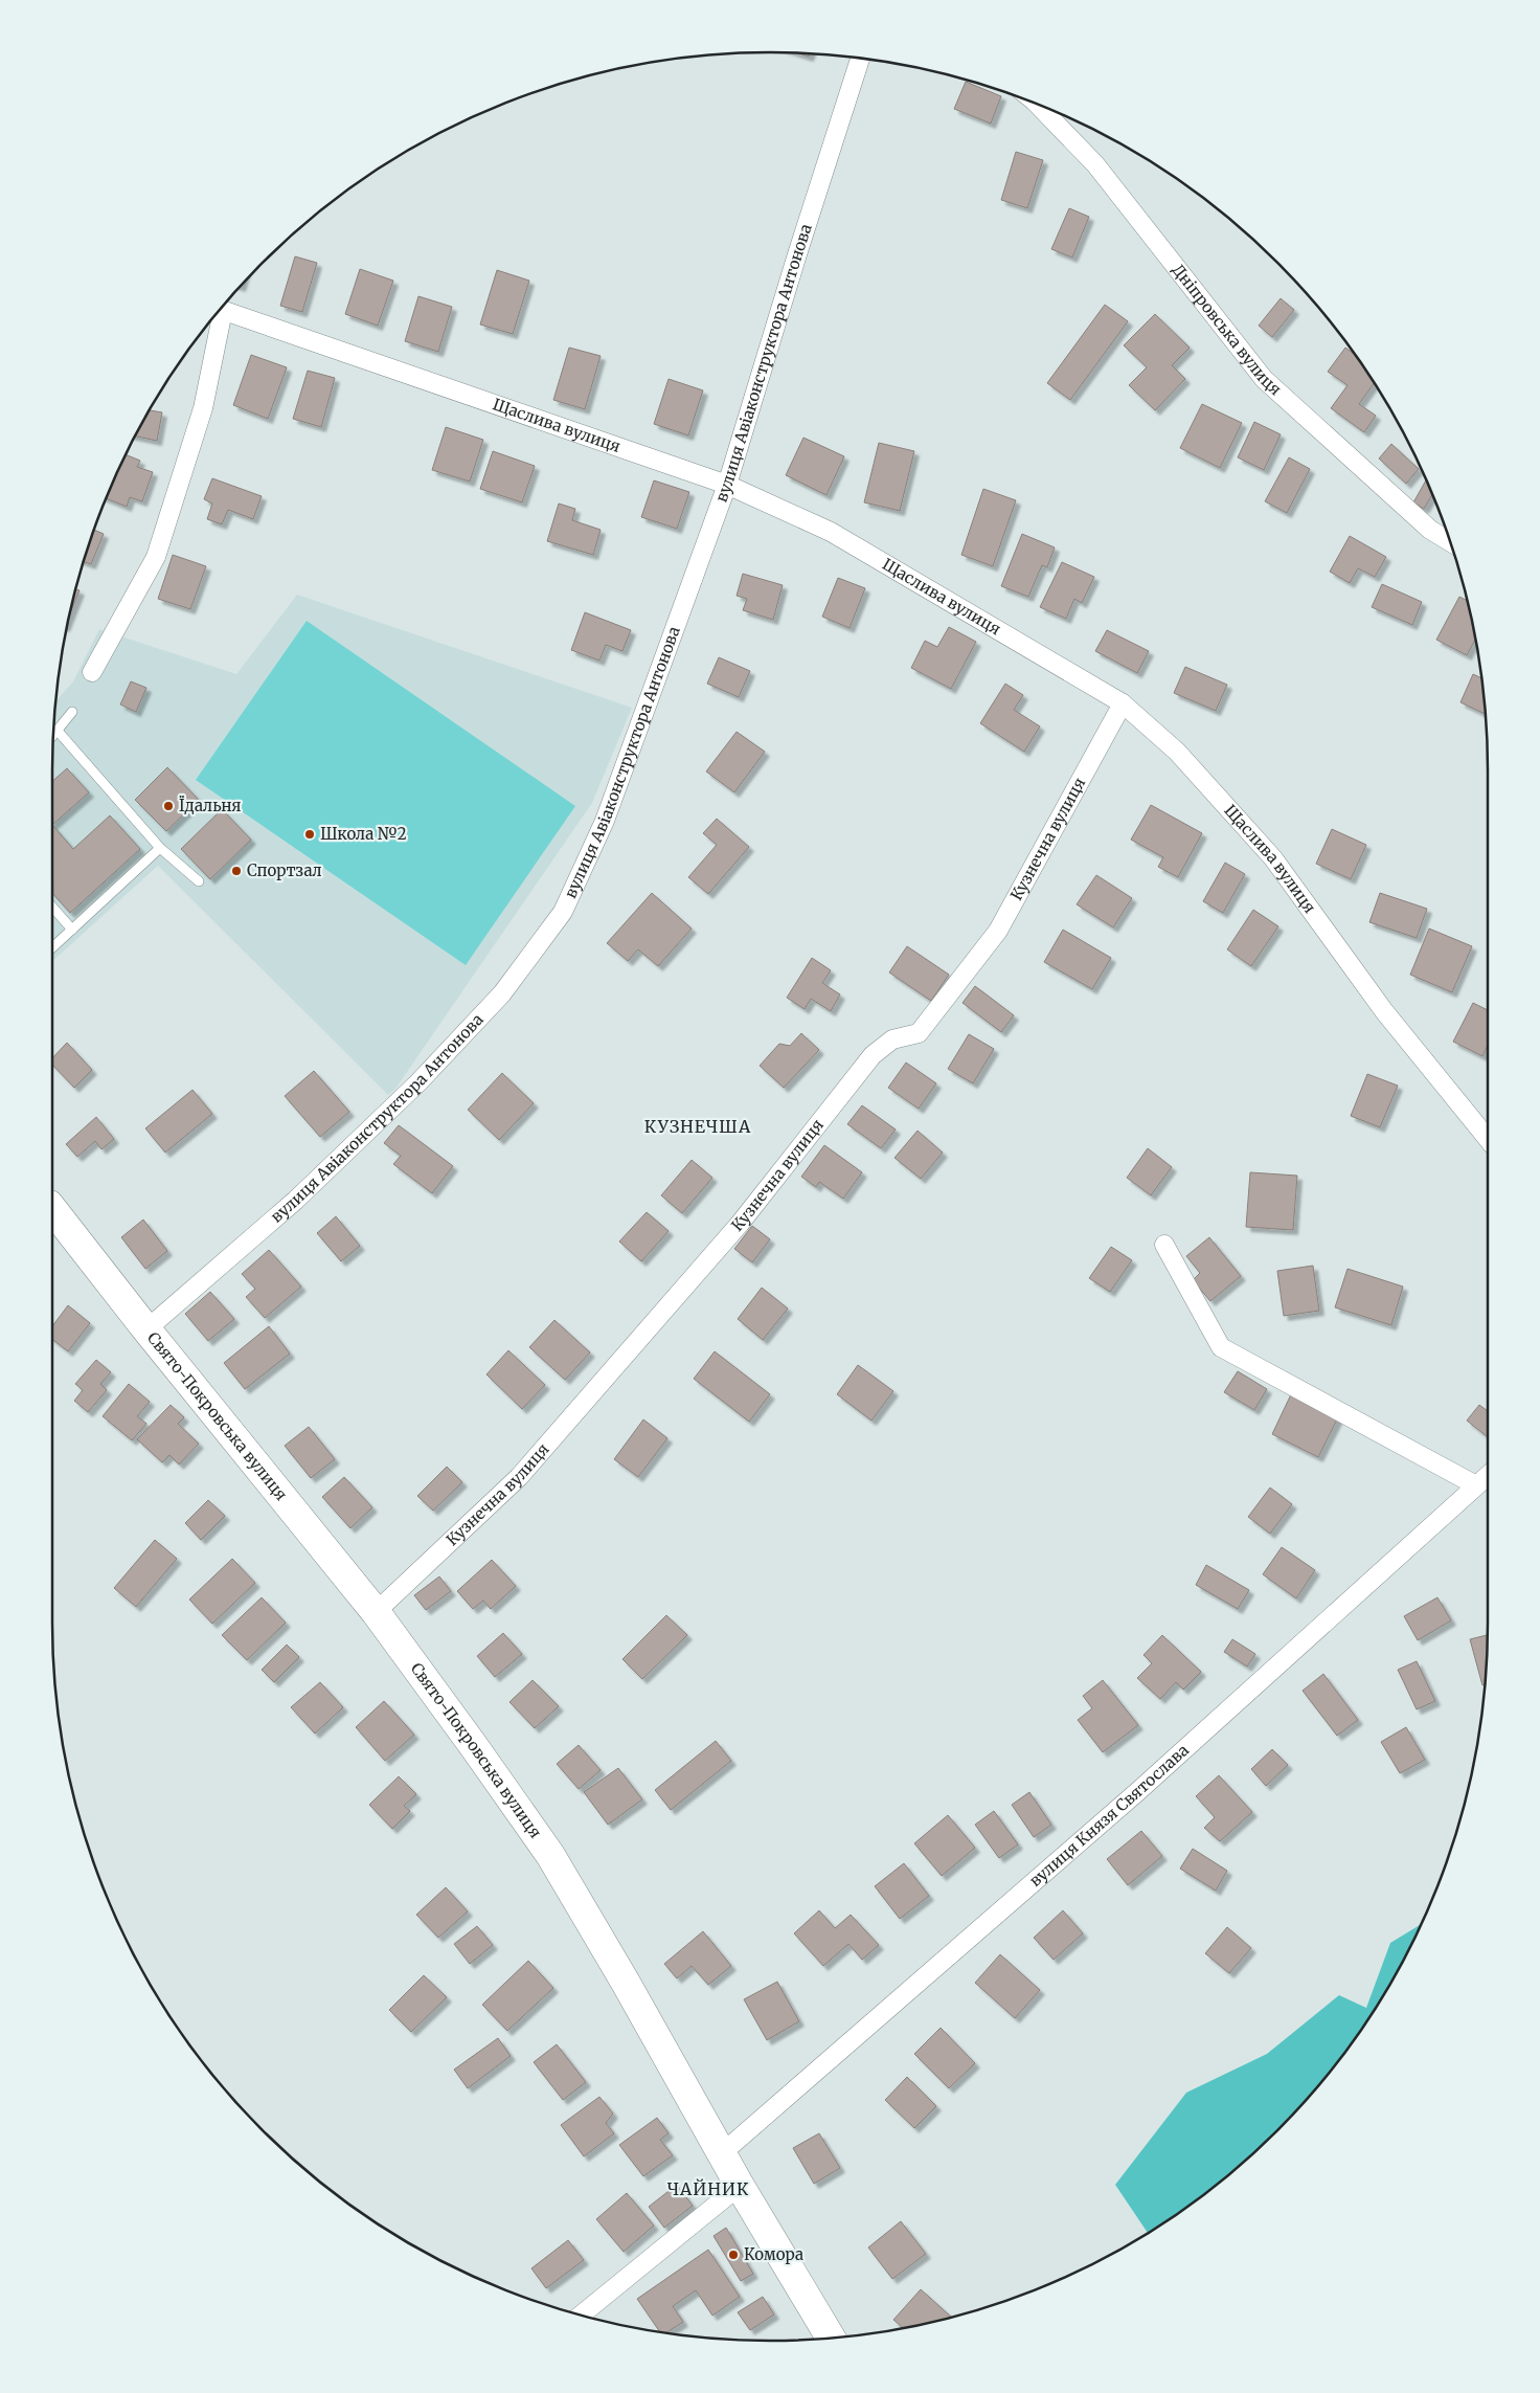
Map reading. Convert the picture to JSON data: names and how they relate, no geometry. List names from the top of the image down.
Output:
{
  "streets": {
    "main road": ["Свято-Покровська вулиця"],
    "street": [
      "Дніпровська вулиця",
      "вулиця Авіаконструктора Антонова",
      "Щаслива вулиця",
      "Кузнечна вулиця",
      "вулиця Князя Святослава"
    ]
  },
  "crossings": [
    ["вулиця Авіаконструктора Антонова", "Щаслива вулиця"],
    ["вулиця Авіаконструктора Антонова", "Свято-Покровська вулиця"],
    ["Щаслива вулиця", "Кузнечна вулиця"],
    ["Кузнечна вулиця", "Свято-Покровська вулиця"],
    ["Свято-Покровська вулиця", "вулиця Князя Святослава"]
  ],
  "districts": ["КУЗНЕЧША", "ЧАЙНИК"],
  "places": [
    "Їдальня",
    "Школа №2",
    "Спортзал",
    "Комора"
  ]
}
